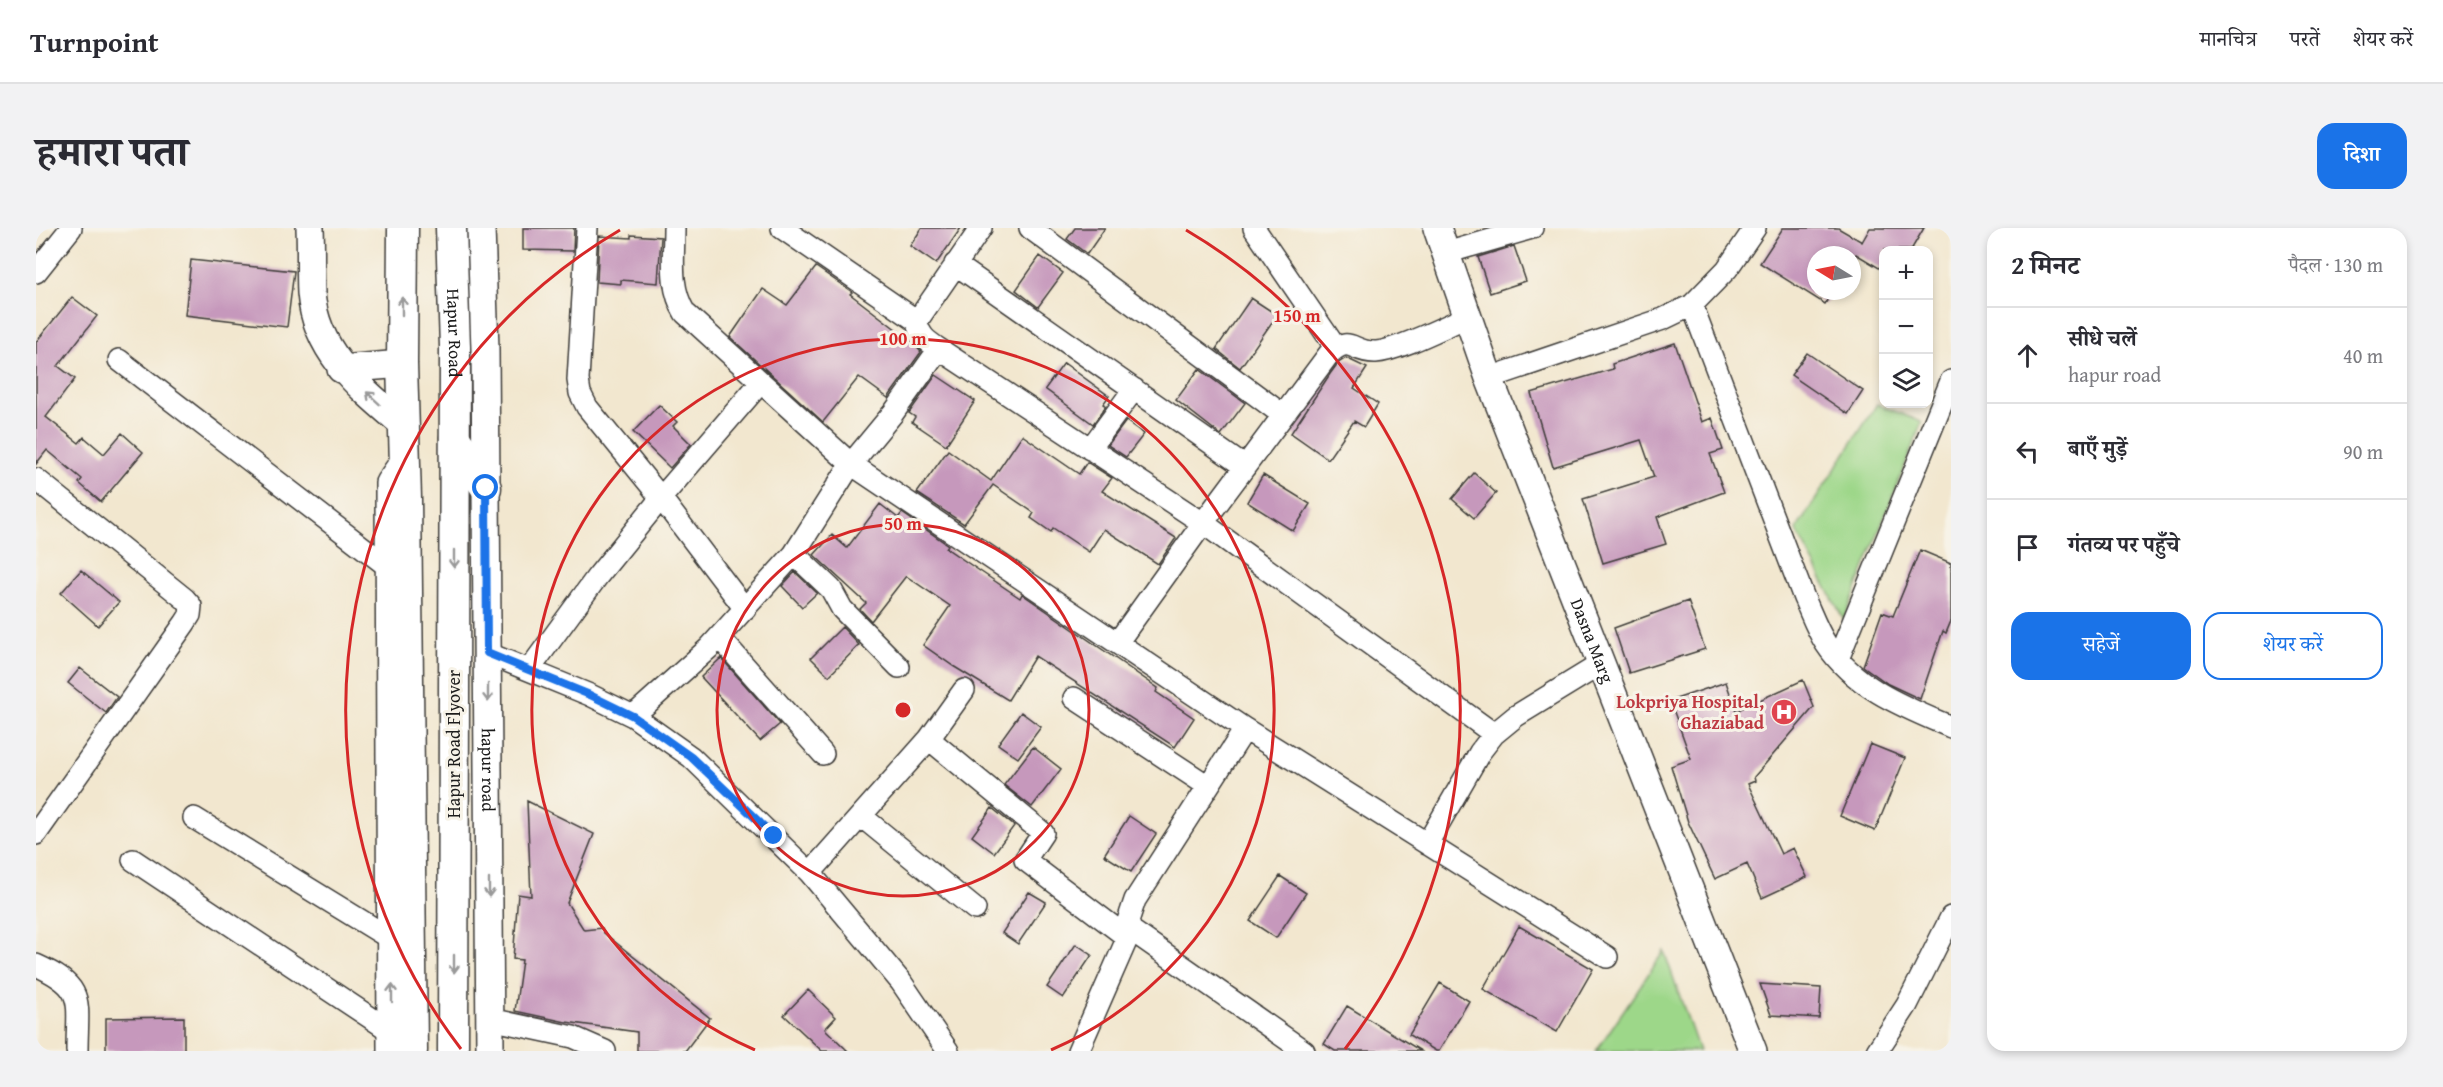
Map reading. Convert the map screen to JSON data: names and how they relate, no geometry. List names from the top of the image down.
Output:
{
  "streets": {
    "main road": ["Hapur Road", "Hapur Road Flyover"],
    "street": ["Dasna Marg", "hapur road"]
  },
  "crossings": [
    ["Hapur Road", "Hapur Road Flyover"]
  ],
  "places": {
    "hospital": ["Lokpriya Hospital, Ghaziabad"]
  },
  "north": "left",
  "page": {
    "header": "Turnpoint",
    "nav": ["मानचित्र", "परतें", "शेयर करें"],
    "title": "हमारा पता",
    "buttons": [
      "दिशा",
      ["सहेजें", "शेयर करें"]
    ],
    "heading": ["2 मिनट", "पैदल · 130 m"],
    "map_buttons": ["+", "−"],
    "list": [
      ["सीधे चलें", "hapur road", "40 m"],
      ["बाएँ मुड़ें", "90 m"],
      "गंतव्य पर पहुँचे"
    ]
  },
  "rings": ["150 m", "100 m", "50 m"]
}
